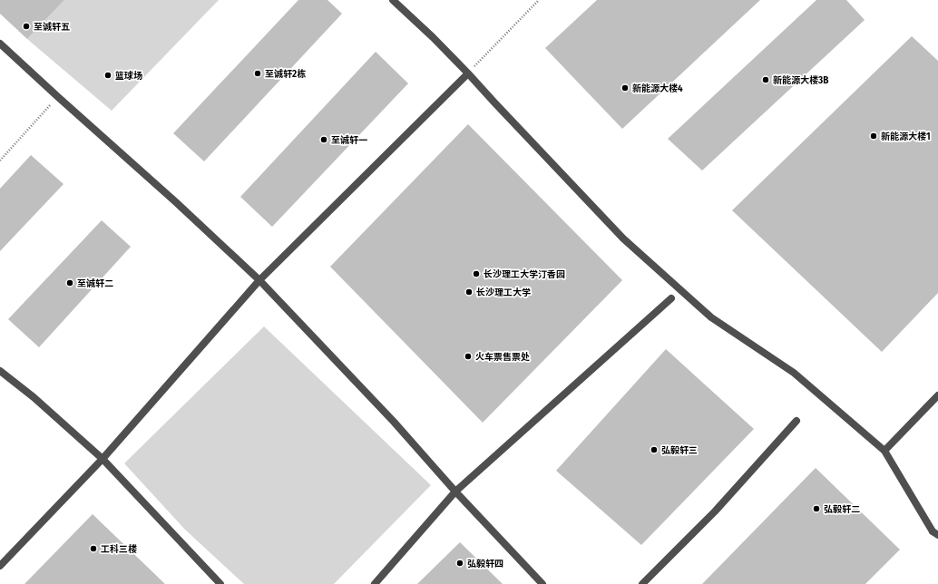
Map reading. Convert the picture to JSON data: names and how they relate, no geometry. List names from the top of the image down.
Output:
{
  "places": [
    "至诚轩五",
    "至诚轩2栋",
    "篮球场",
    "新能源大楼3B",
    "新能源大楼4",
    "新能源大楼1",
    "至诚轩一",
    "长沙理工大学汀香园",
    "至诚轩二",
    "长沙理工大学",
    "火车票售票处",
    "弘毅轩三",
    "弘毅轩二",
    "工科三楼",
    "弘毅轩四"
  ]
}
